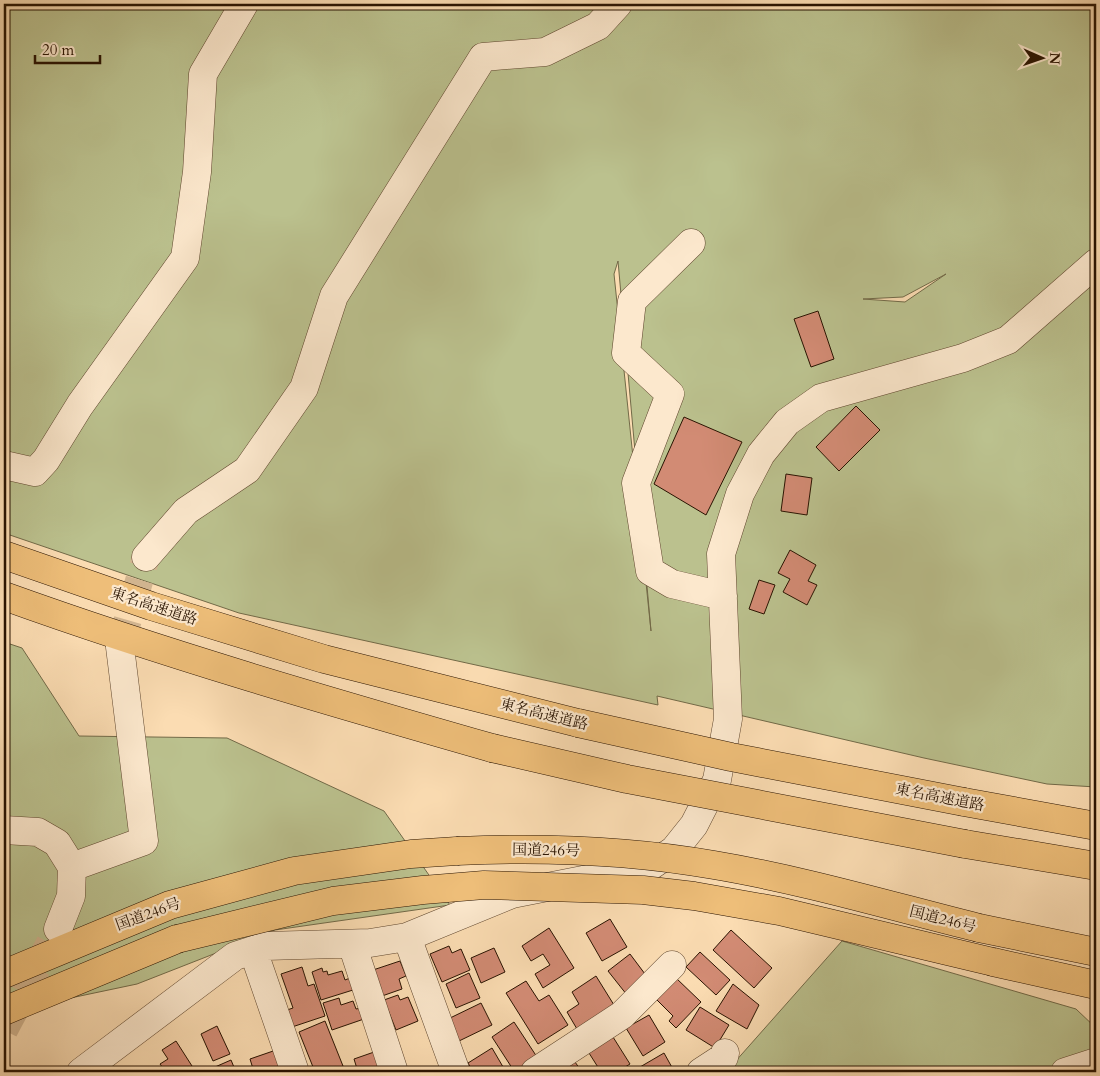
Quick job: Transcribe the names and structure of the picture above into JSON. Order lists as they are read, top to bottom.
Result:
{
  "streets": {
    "highway": ["東名高速道路", "国道246号"]
  },
  "scale_bar": "20 m",
  "north": "right"
}
